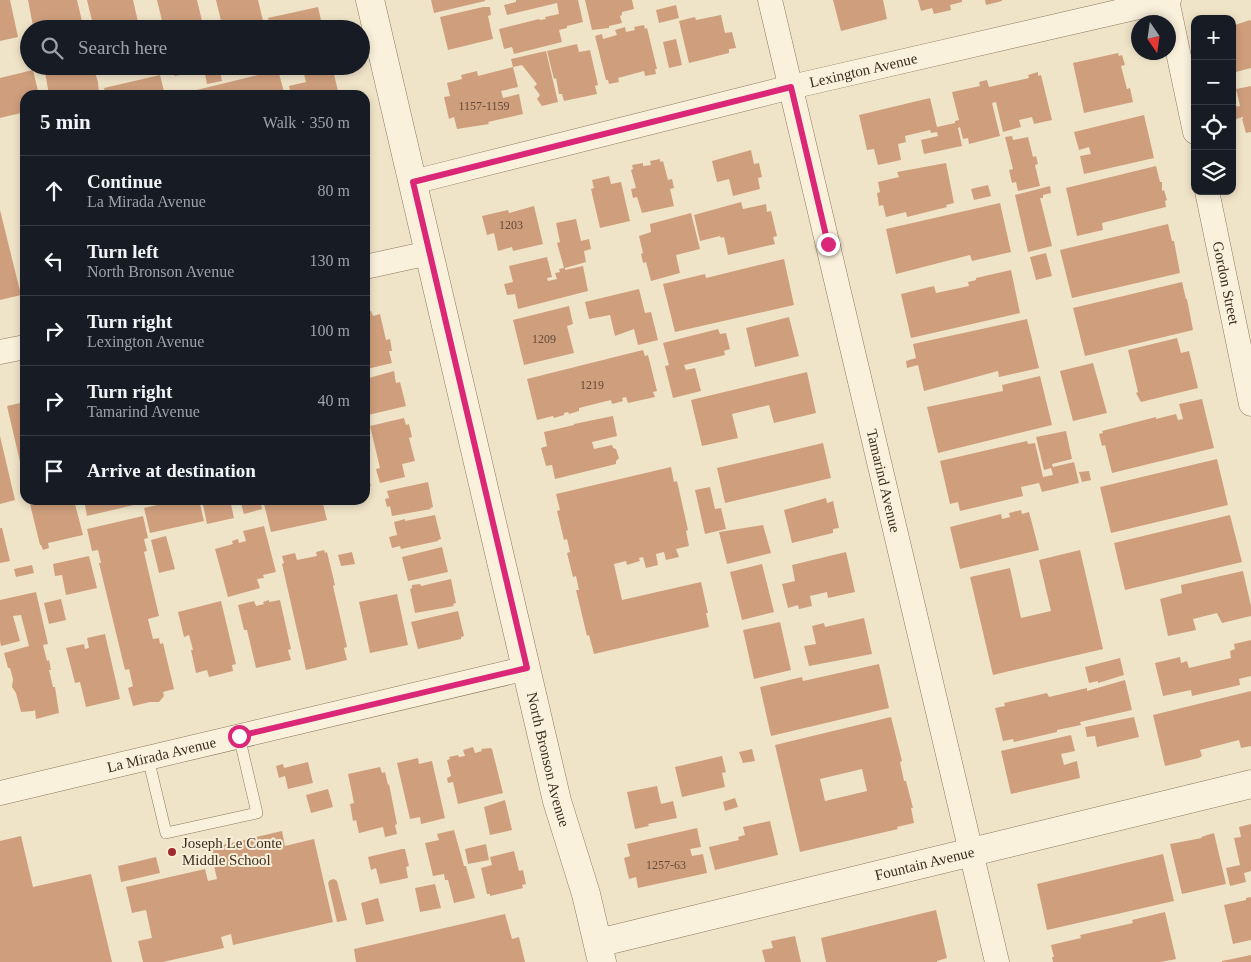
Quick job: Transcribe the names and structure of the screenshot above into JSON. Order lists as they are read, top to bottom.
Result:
{
  "streets": {
    "street": [
      "Lexington Avenue",
      "Gordon Street",
      "Tamarind Avenue",
      "La Mirada Avenue",
      "North Bronson Avenue",
      "Fountain Avenue"
    ]
  },
  "crossings": [
    ["Lexington Avenue", "Tamarind Avenue"],
    ["Lexington Avenue", "North Bronson Avenue"],
    ["Tamarind Avenue", "Fountain Avenue"],
    ["La Mirada Avenue", "North Bronson Avenue"],
    ["North Bronson Avenue", "Fountain Avenue"]
  ],
  "places": ["Joseph Le Conte Middle School"],
  "house_numbers": [
    "1157-1159",
    "1203",
    "1209",
    "1219",
    "1257-63"
  ],
  "north": "bottom",
  "page": {
    "map_buttons": ["+", "−"],
    "search": "Search here",
    "heading": ["5 min", "Walk · 350 m"],
    "list": [
      ["Continue", "La Mirada Avenue", "80 m"],
      ["Turn left", "North Bronson Avenue", "130 m"],
      ["Turn right", "Lexington Avenue", "100 m"],
      ["Turn right", "Tamarind Avenue", "40 m"],
      "Arrive at destination"
    ]
  }
}
